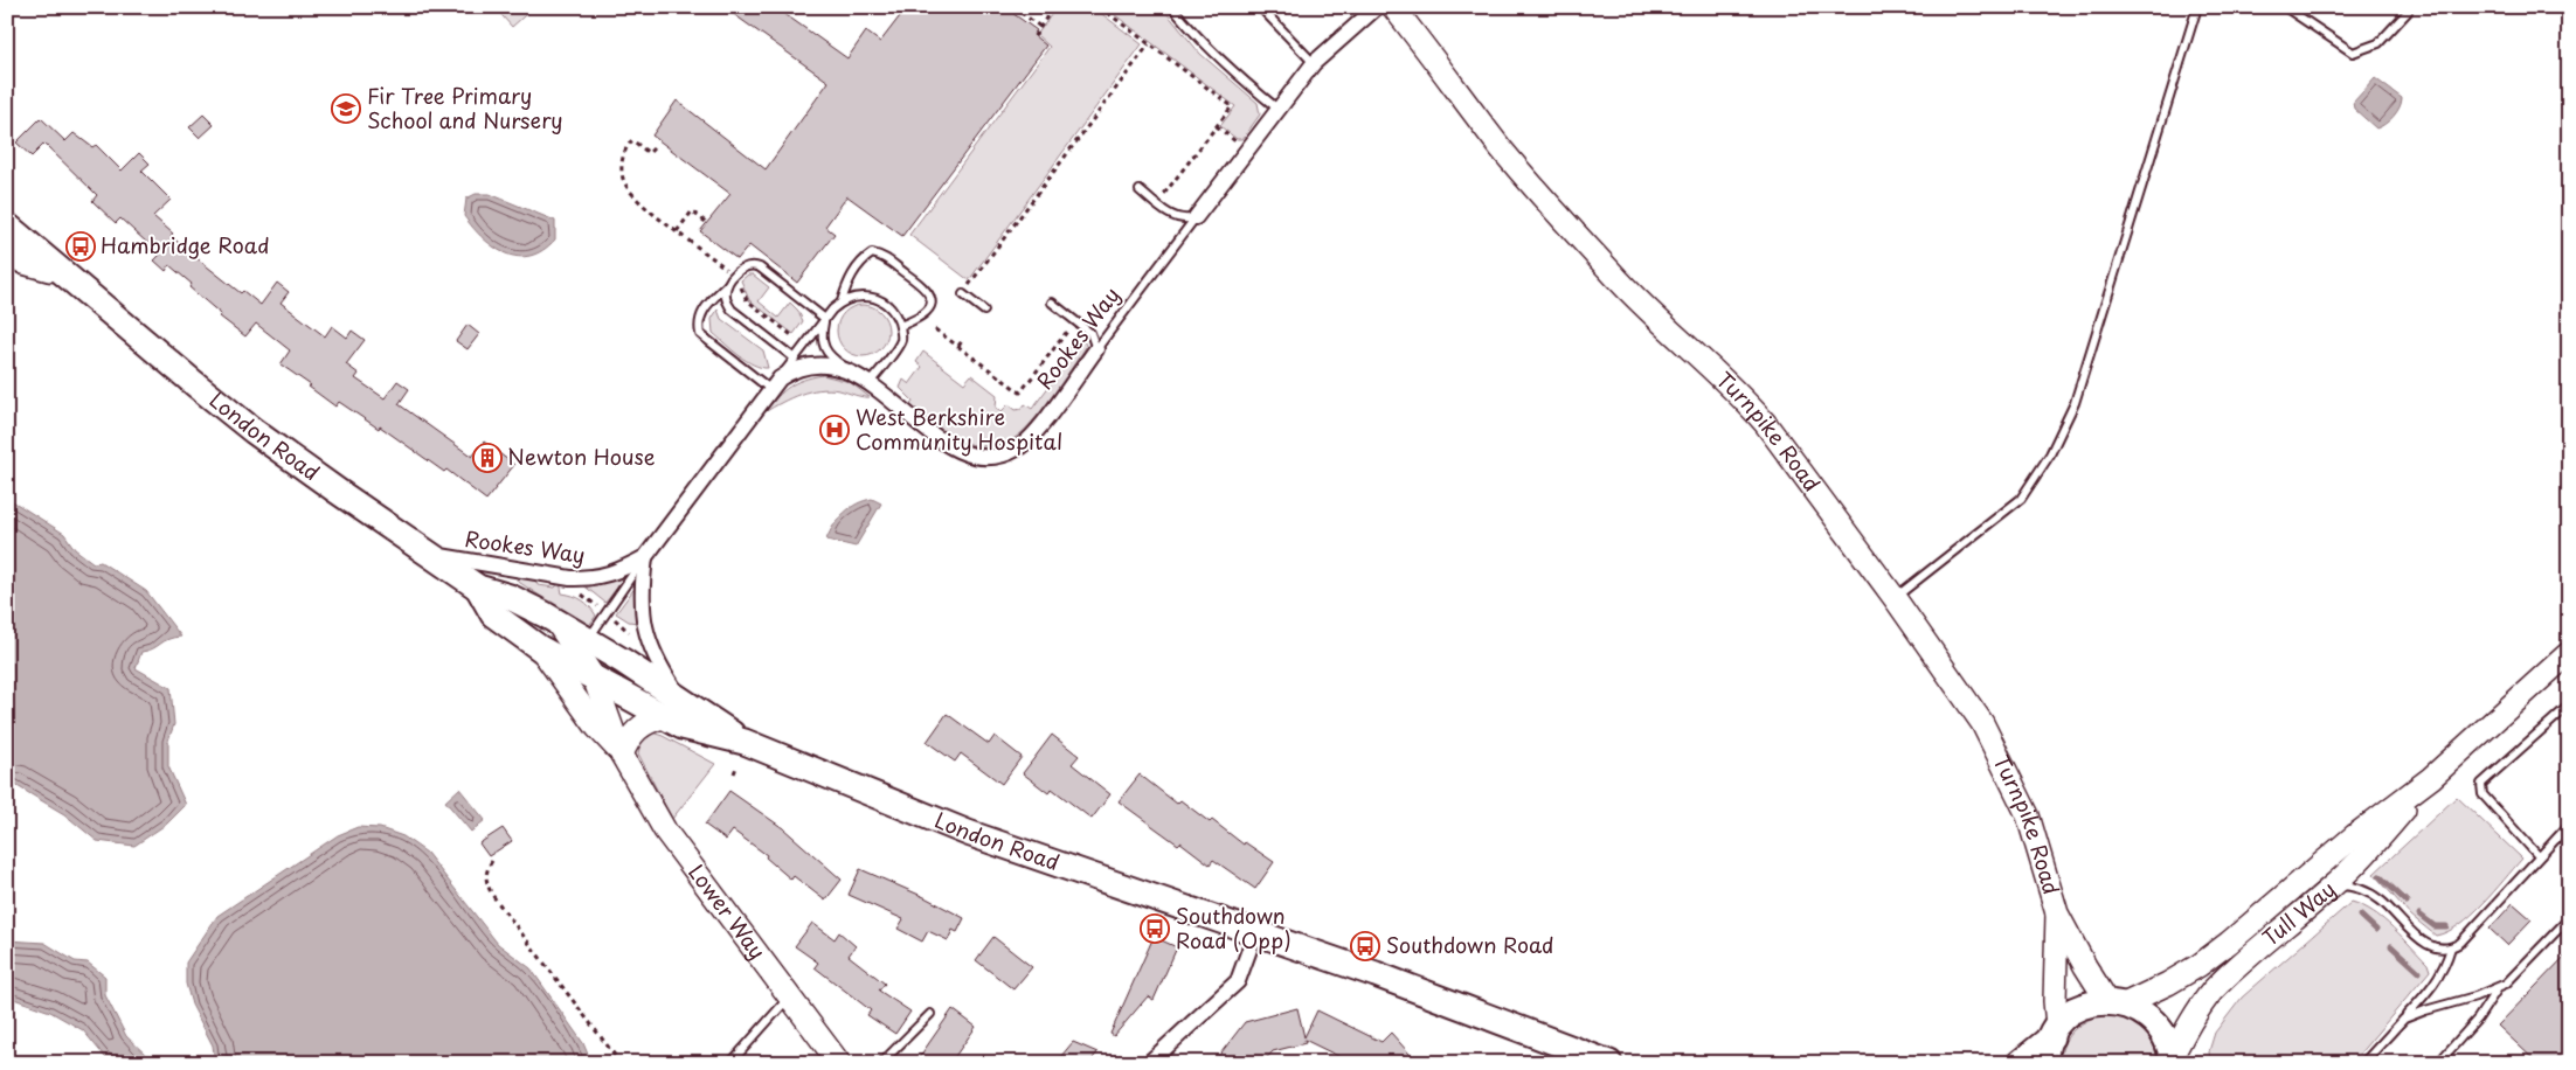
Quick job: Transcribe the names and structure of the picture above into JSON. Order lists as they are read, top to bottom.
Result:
{
  "streets": {
    "main road": ["London Road"],
    "street": [
      "Rookes Way",
      "Turnpike Road",
      "Lower Way",
      "Tull Way"
    ]
  },
  "crossings": [
    ["Rookes Way", "London Road"],
    ["Turnpike Road", "Tull Way"],
    ["London Road", "Lower Way"]
  ],
  "places": {
    "school or university": ["Fir Tree Primary School and Nursery"],
    "bus stop": ["Hambridge Road", "Southdown Road (Opp)", "Southdown Road"],
    "hospital": ["West Berkshire Community Hospital"],
    "building": ["Newton House"]
  }
}
